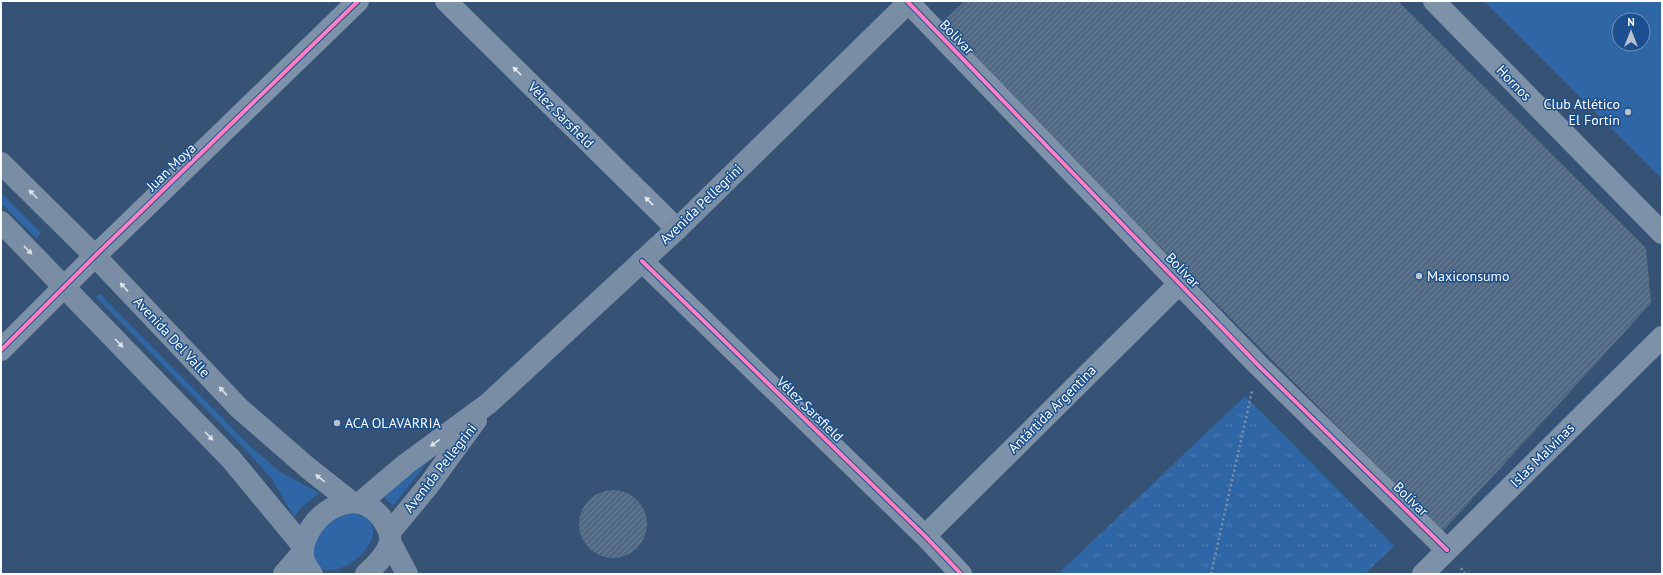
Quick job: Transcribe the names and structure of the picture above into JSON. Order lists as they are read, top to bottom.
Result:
{
  "streets": {
    "main road": ["Avenida Pellegrini", "Avenida Del Valle"],
    "street": [
      "Bolívar",
      "Hornos",
      "Vélez Sarsfield",
      "Juan Moya",
      "Antártida Argentina",
      "Islas Malvinas"
    ]
  },
  "crossings": [
    ["Bolívar", "Avenida Pellegrini"],
    ["Bolívar", "Antártida Argentina"],
    ["Bolívar", "Islas Malvinas"],
    ["Vélez Sarsfield", "Avenida Pellegrini"],
    ["Vélez Sarsfield", "Antártida Argentina"],
    ["Juan Moya", "Avenida Del Valle"],
    ["Avenida Pellegrini", "Avenida Del Valle"]
  ],
  "one_way": ["Vélez Sarsfield"],
  "places": ["Club Atlético El Fortín", "Maxiconsumo", "ACA OLAVARRIA"],
  "north": "top"
}
